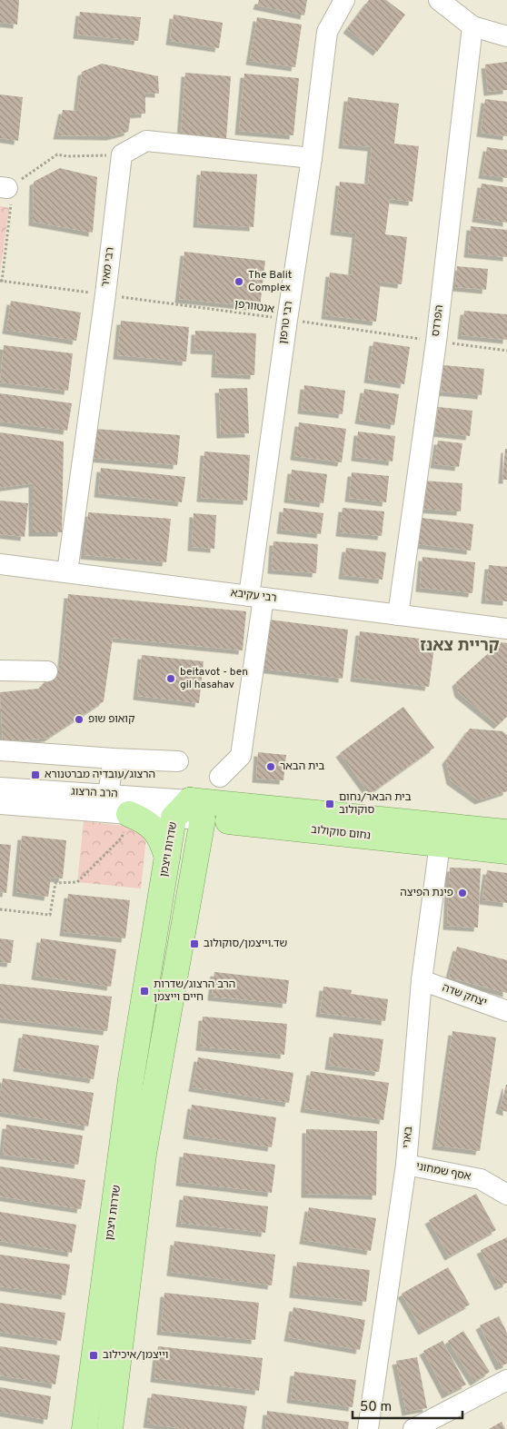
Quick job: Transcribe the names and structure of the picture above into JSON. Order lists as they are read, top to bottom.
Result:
{
  "streets": {
    "main road": ["נחום סוקולוב", "שדרות ויצמן"],
    "street": [
      "רבי מאיר",
      "הפרדס",
      "רבי טרפון",
      "רבי עקיבא",
      "הרב הרצוג",
      "יצחק שדה",
      "בארי",
      "אסף שמחוני"
    ],
    "path": ["אנטוורפן"]
  },
  "crossings": [
    ["רבי מאיר", "אנטוורפן"],
    ["רבי מאיר", "רבי עקיבא"],
    ["אנטוורפן", "הפרדס"],
    ["אנטוורפן", "רבי טרפון"],
    ["הפרדס", "רבי עקיבא"],
    ["רבי טרפון", "רבי עקיבא"],
    ["הרב הרצוג", "נחום סוקולוב"],
    ["הרב הרצוג", "שדרות ויצמן"],
    ["נחום סוקולוב", "שדרות ויצמן"],
    ["נחום סוקולוב", "בארי"],
    ["יצחק שדה", "בארי"],
    ["בארי", "אסף שמחוני"]
  ],
  "districts": ["קריית צאנז"],
  "places": {
    "other": [
      "The Balit Complex",
      "beitavot - ben gil hasahav",
      "קואופ שופ",
      "בית הבאר",
      "פינת הפיצה"
    ],
    "transit": [
      "הרצוג/עובדיה מברטנורא",
      "בית הבאר/נחום סוקולוב",
      "שד.וייצמן/סוקולוב",
      "הרב הרצוג/שדרות חיים וייצמן",
      "וייצמן/איכילוב"
    ]
  },
  "scale_bar": "50 m"
}
